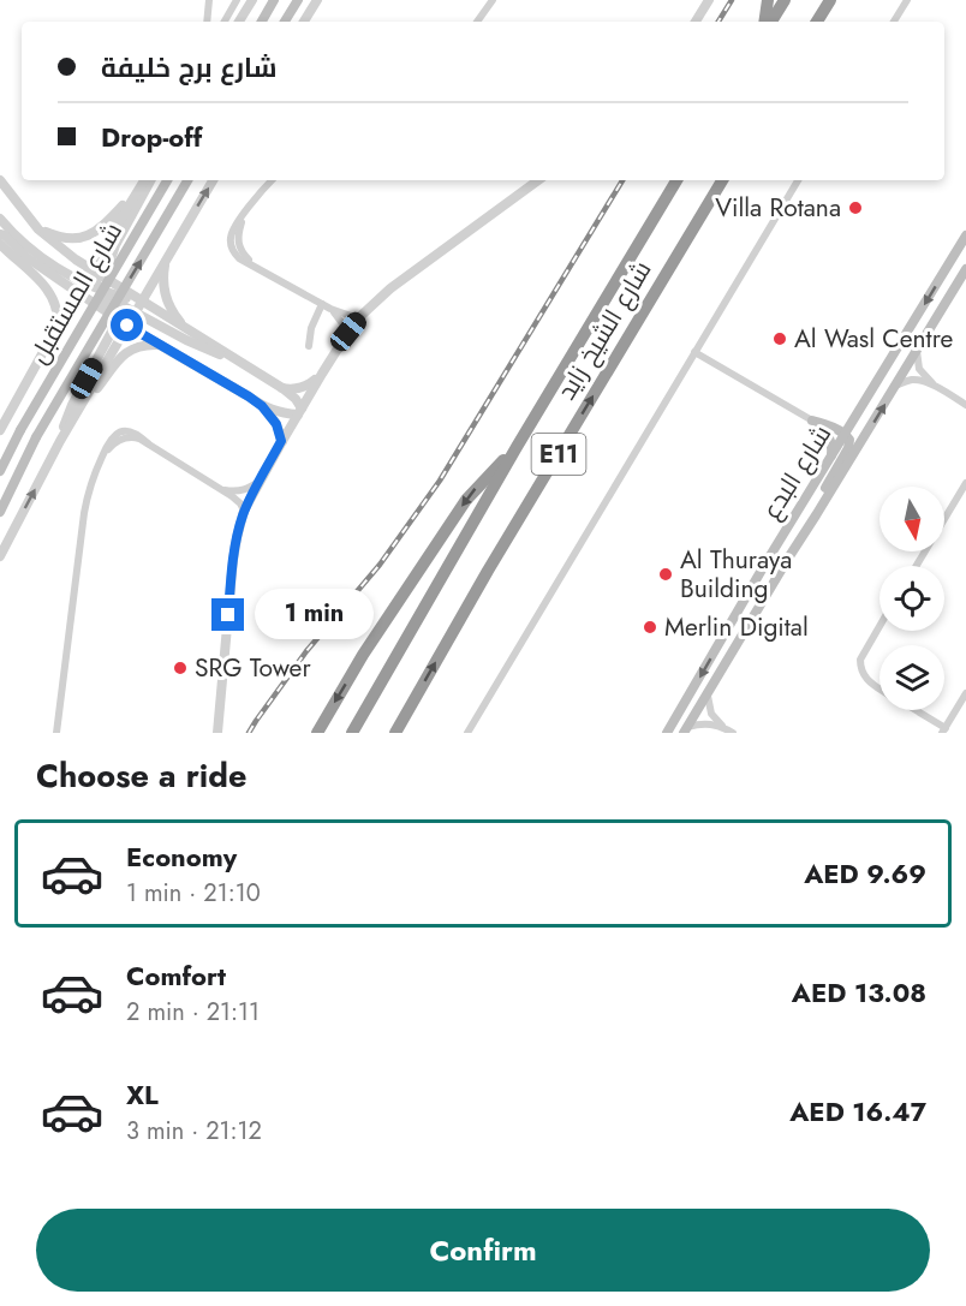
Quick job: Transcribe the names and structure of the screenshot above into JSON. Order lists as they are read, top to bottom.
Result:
{
  "streets": {
    "highway": ["شارع الشيخ زايد", "E11"],
    "main road": ["شارع المستقبل", "شارع البدع"]
  },
  "places": [
    "Villa Rotana",
    "Al Wasl Centre",
    "Al Thuraya Building",
    "Merlin Digital",
    "SRG Tower"
  ],
  "north": "bottom",
  "page": {
    "banner": ["شارع برج خليفة", "Drop-off"],
    "bubble": "1 min",
    "heading": "Choose a ride",
    "list": [
      {
        "name": "Economy",
        "note": "1 min · 21:10",
        "value": "AED 9.69"
      },
      {
        "name": "Comfort",
        "note": "2 min · 21:11",
        "value": "AED 13.08"
      },
      {
        "name": "XL",
        "note": "3 min · 21:12",
        "value": "AED 16.47"
      }
    ],
    "buttons": "Confirm"
  }
}
